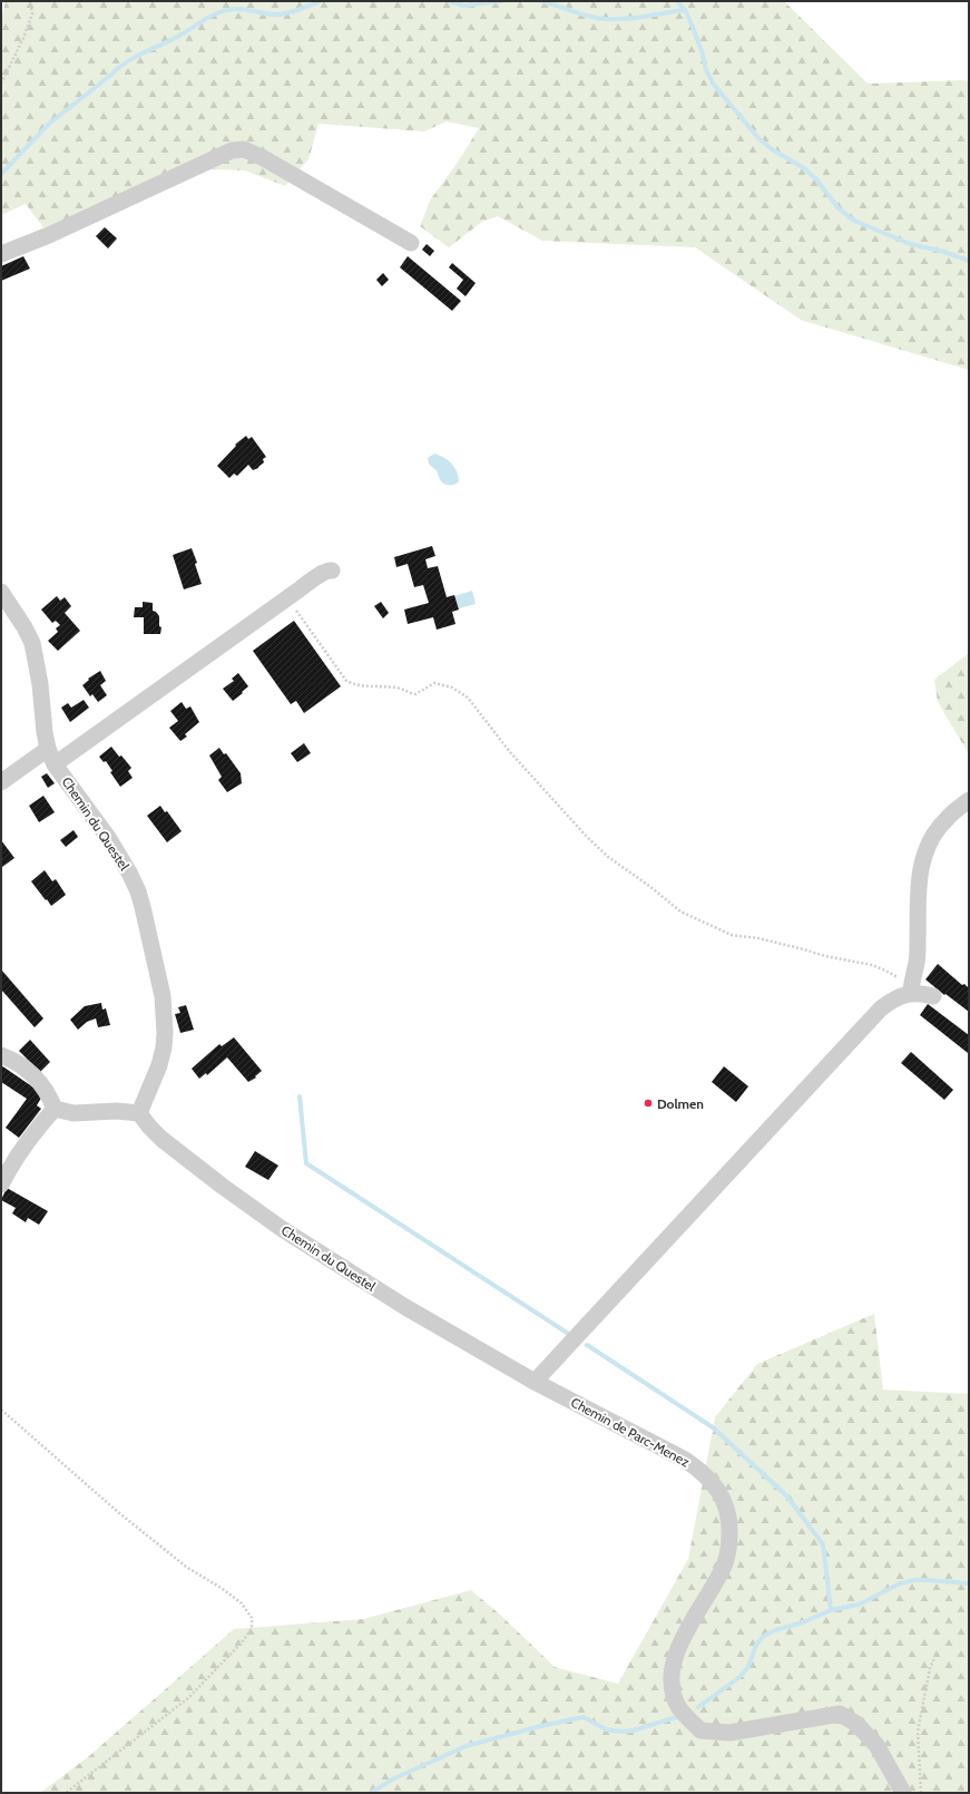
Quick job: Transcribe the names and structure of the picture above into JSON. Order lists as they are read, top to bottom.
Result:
{
  "streets": {
    "street": ["Chemin du Questel", "Chemin de Parc-Menez"]
  },
  "crossings": [
    ["Chemin du Questel", "Chemin de Parc-Menez"]
  ],
  "places": ["Dolmen"]
}
